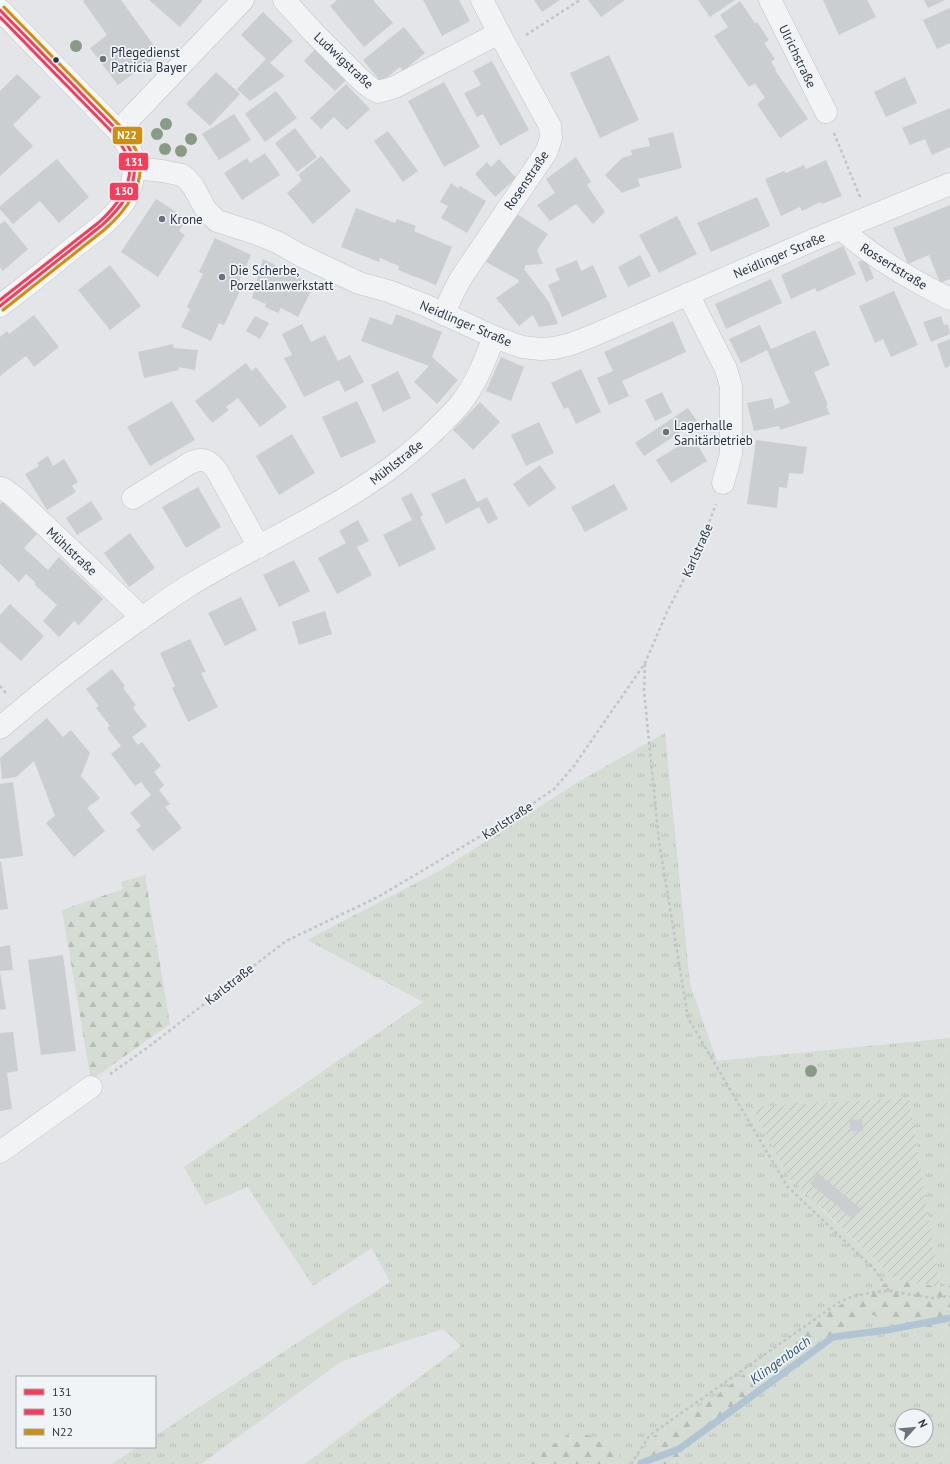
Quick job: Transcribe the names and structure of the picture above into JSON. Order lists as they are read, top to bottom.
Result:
{
  "streets": {
    "street": [
      "Ulrichstraße",
      "Ludwigstraße",
      "Rosenstraße",
      "Neidlinger Straße",
      "Rossertstraße",
      "Mühlstraße"
    ],
    "path": ["Karlstraße"]
  },
  "crossings": [
    ["Ludwigstraße", "Rosenstraße"],
    ["Rosenstraße", "Neidlinger Straße"],
    ["Neidlinger Straße", "Rossertstraße"],
    ["Neidlinger Straße", "Mühlstraße"]
  ],
  "water": ["Klingenbach"],
  "places": [
    "Pflegedienst Patricia Bayer",
    "Krone",
    "Die Scherbe, Porzellanwerkstatt",
    "Lagerhalle Sanitärbetrieb"
  ],
  "lines": ["transit line N22", "transit line 131", "transit line 130"],
  "legend": ["131", "130", "N22"],
  "north": "top right"
}
